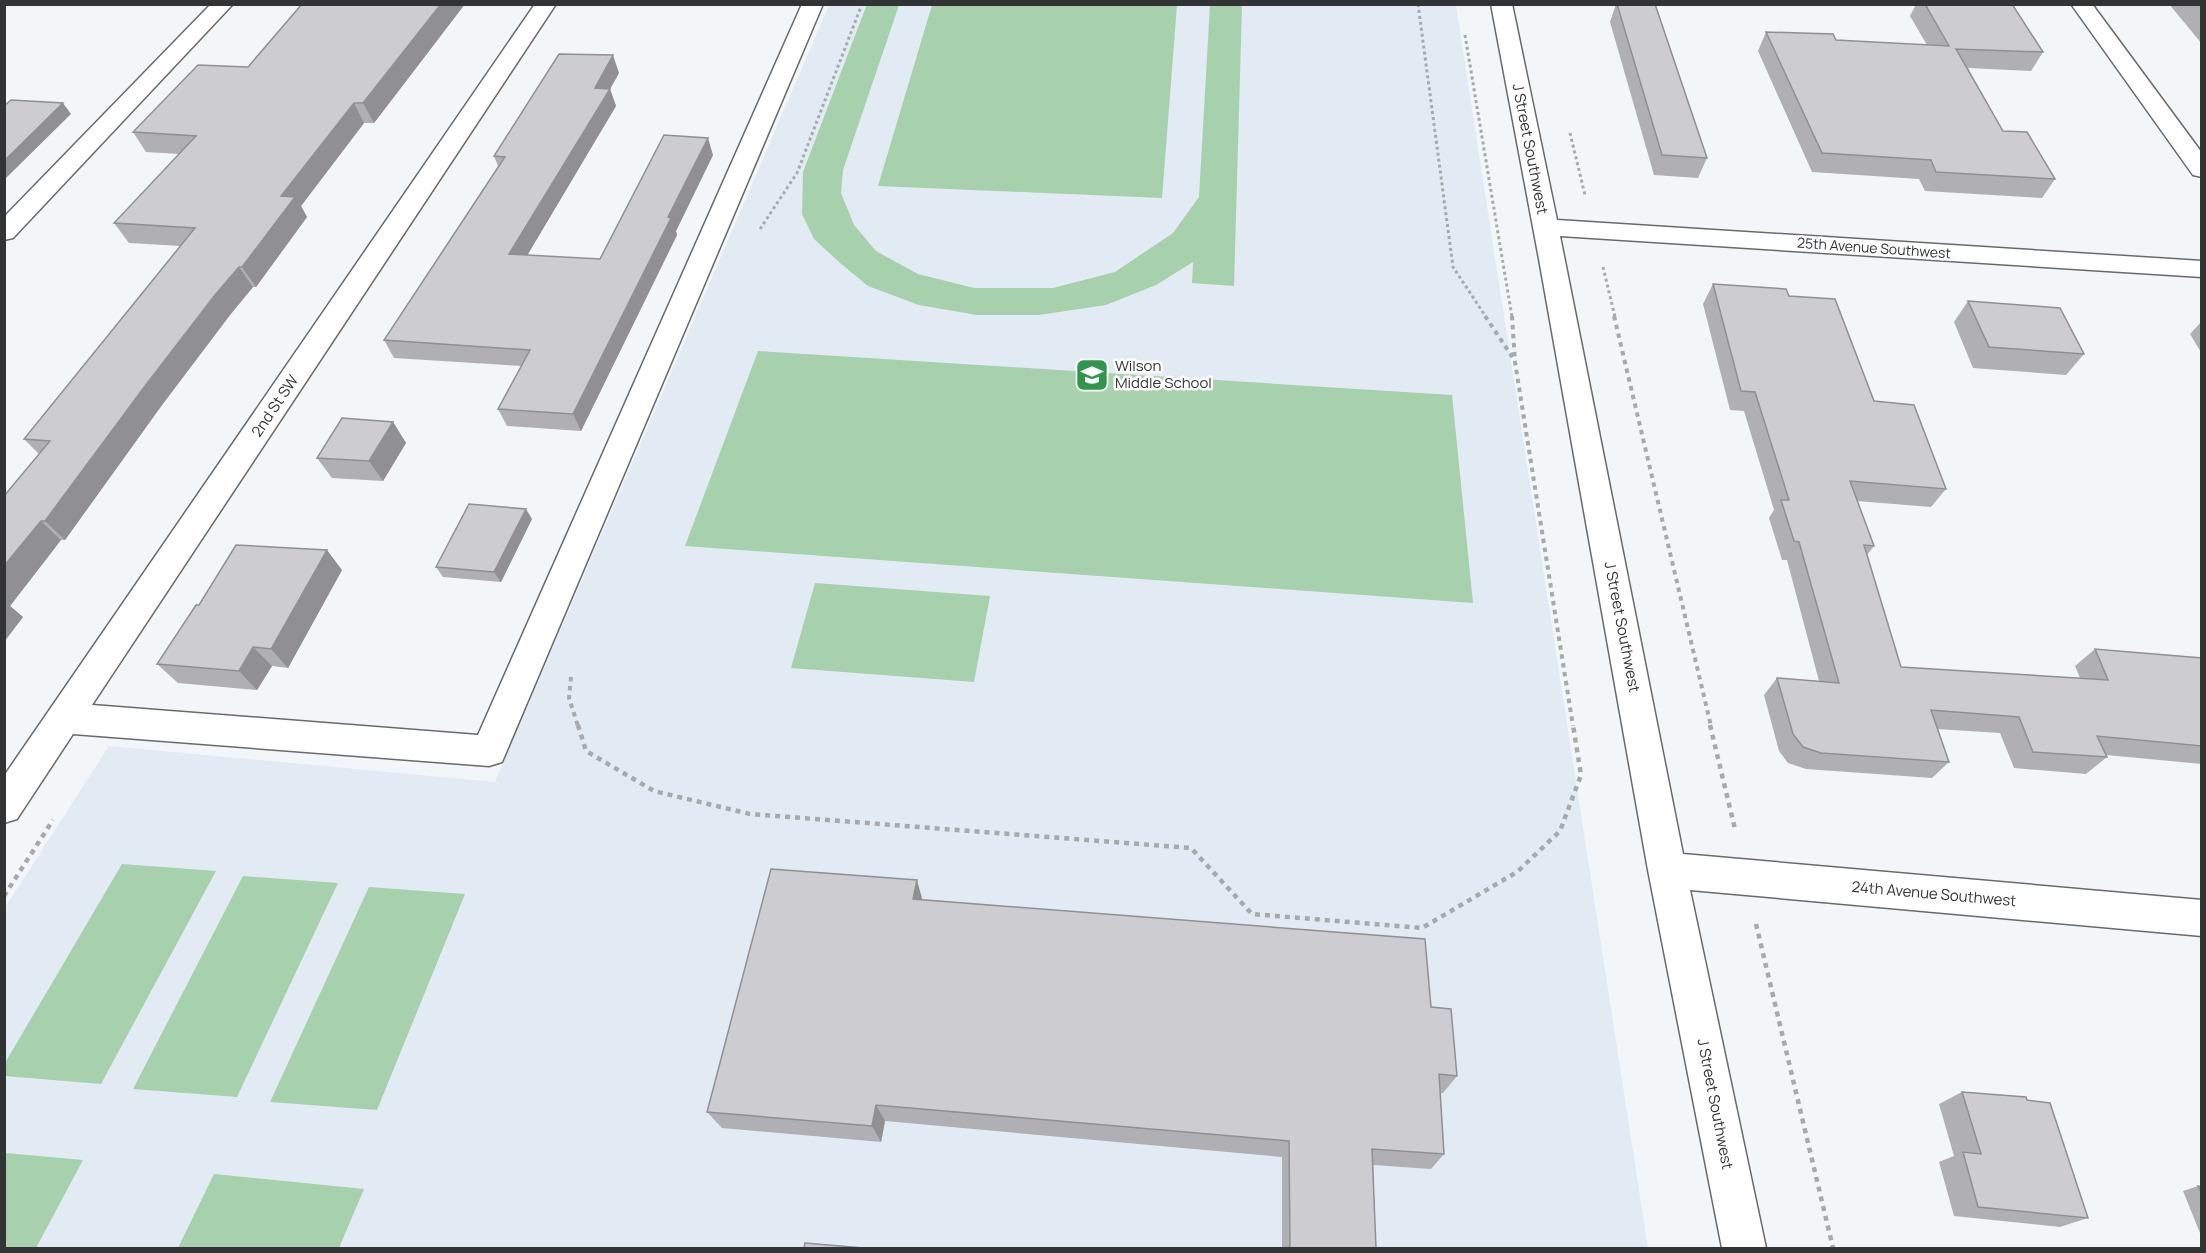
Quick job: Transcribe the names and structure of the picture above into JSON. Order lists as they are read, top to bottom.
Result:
{
  "streets": {
    "street": [
      "J Street Southwest",
      "25th Avenue Southwest",
      "2nd St SW",
      "24th Avenue Southwest"
    ]
  },
  "crossings": [
    ["J Street Southwest", "25th Avenue Southwest"],
    ["J Street Southwest", "24th Avenue Southwest"]
  ],
  "places": {
    "school or university": ["Wilson Middle School"]
  }
}
